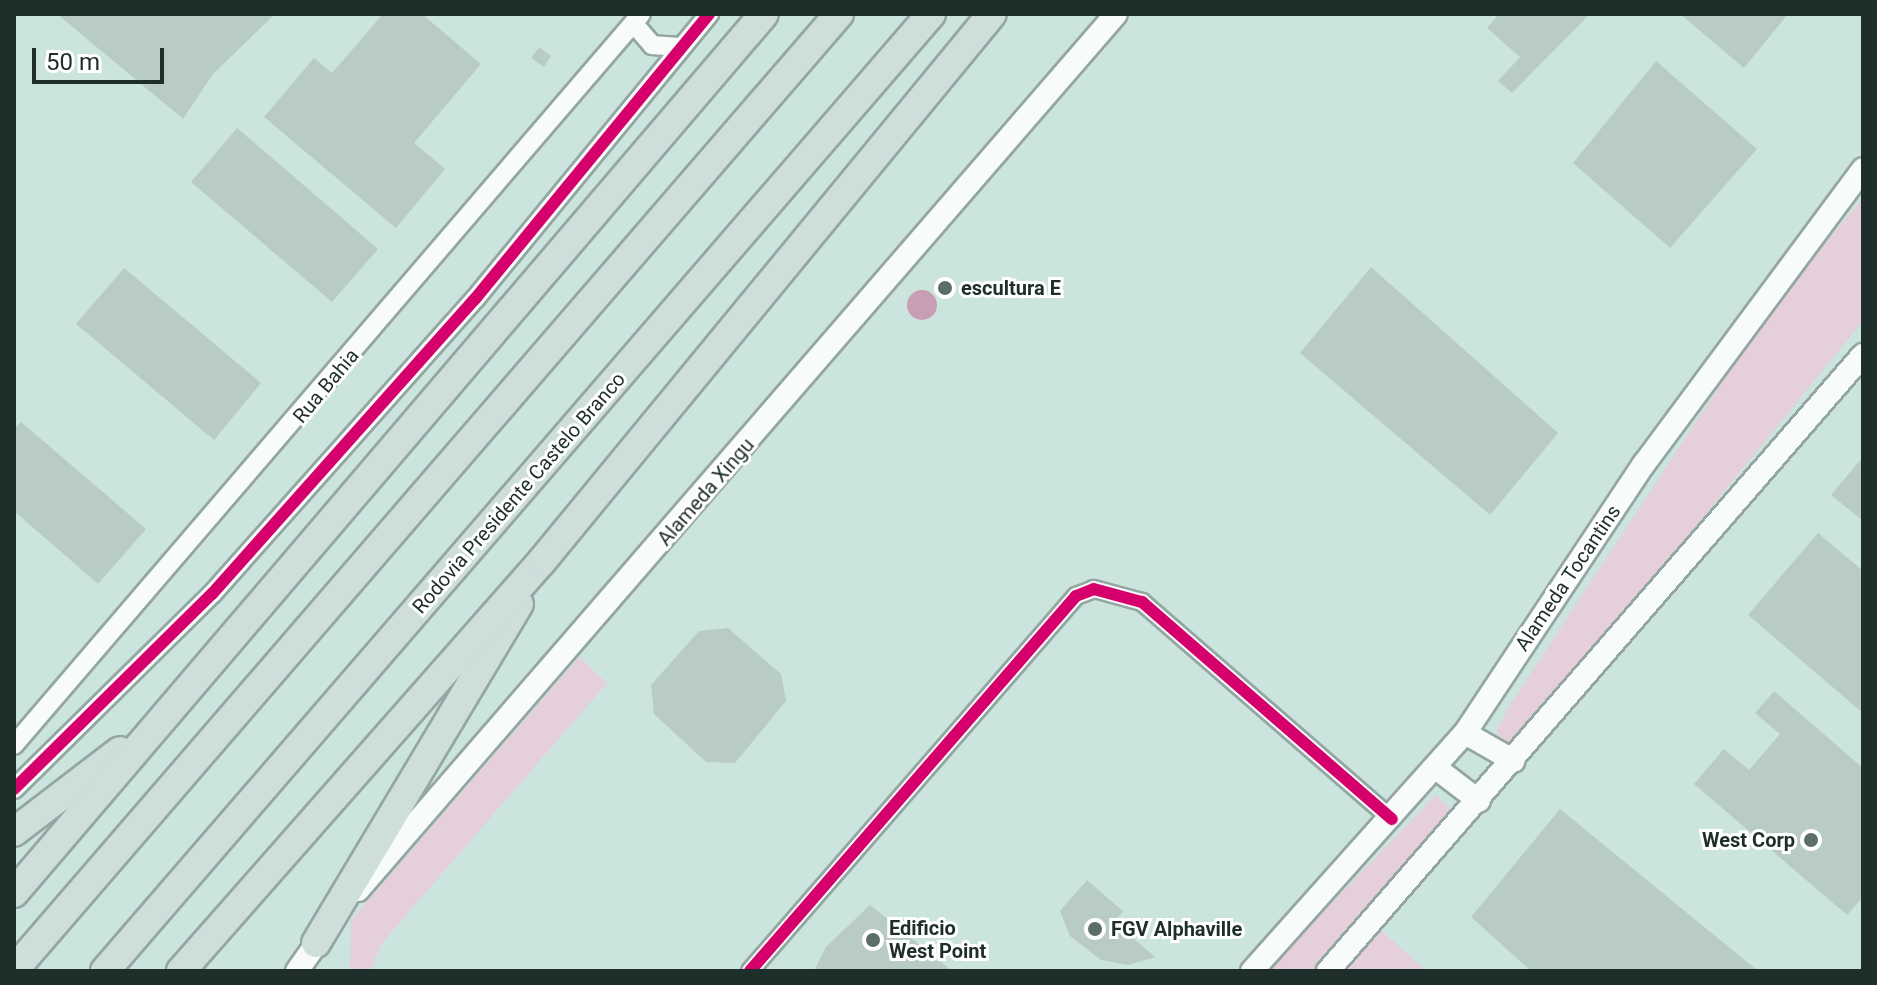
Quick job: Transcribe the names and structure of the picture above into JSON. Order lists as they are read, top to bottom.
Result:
{
  "streets": {
    "highway": ["Rodovia Presidente Castelo Branco"],
    "main road": ["Alameda Xingu", "Alameda Tocantins"],
    "street": ["Rua Bahia"]
  },
  "places": [
    "escultura E",
    "West Corp",
    "FGV Alphaville",
    "Edificio West Point"
  ],
  "scale_bar": "50 m"
}
